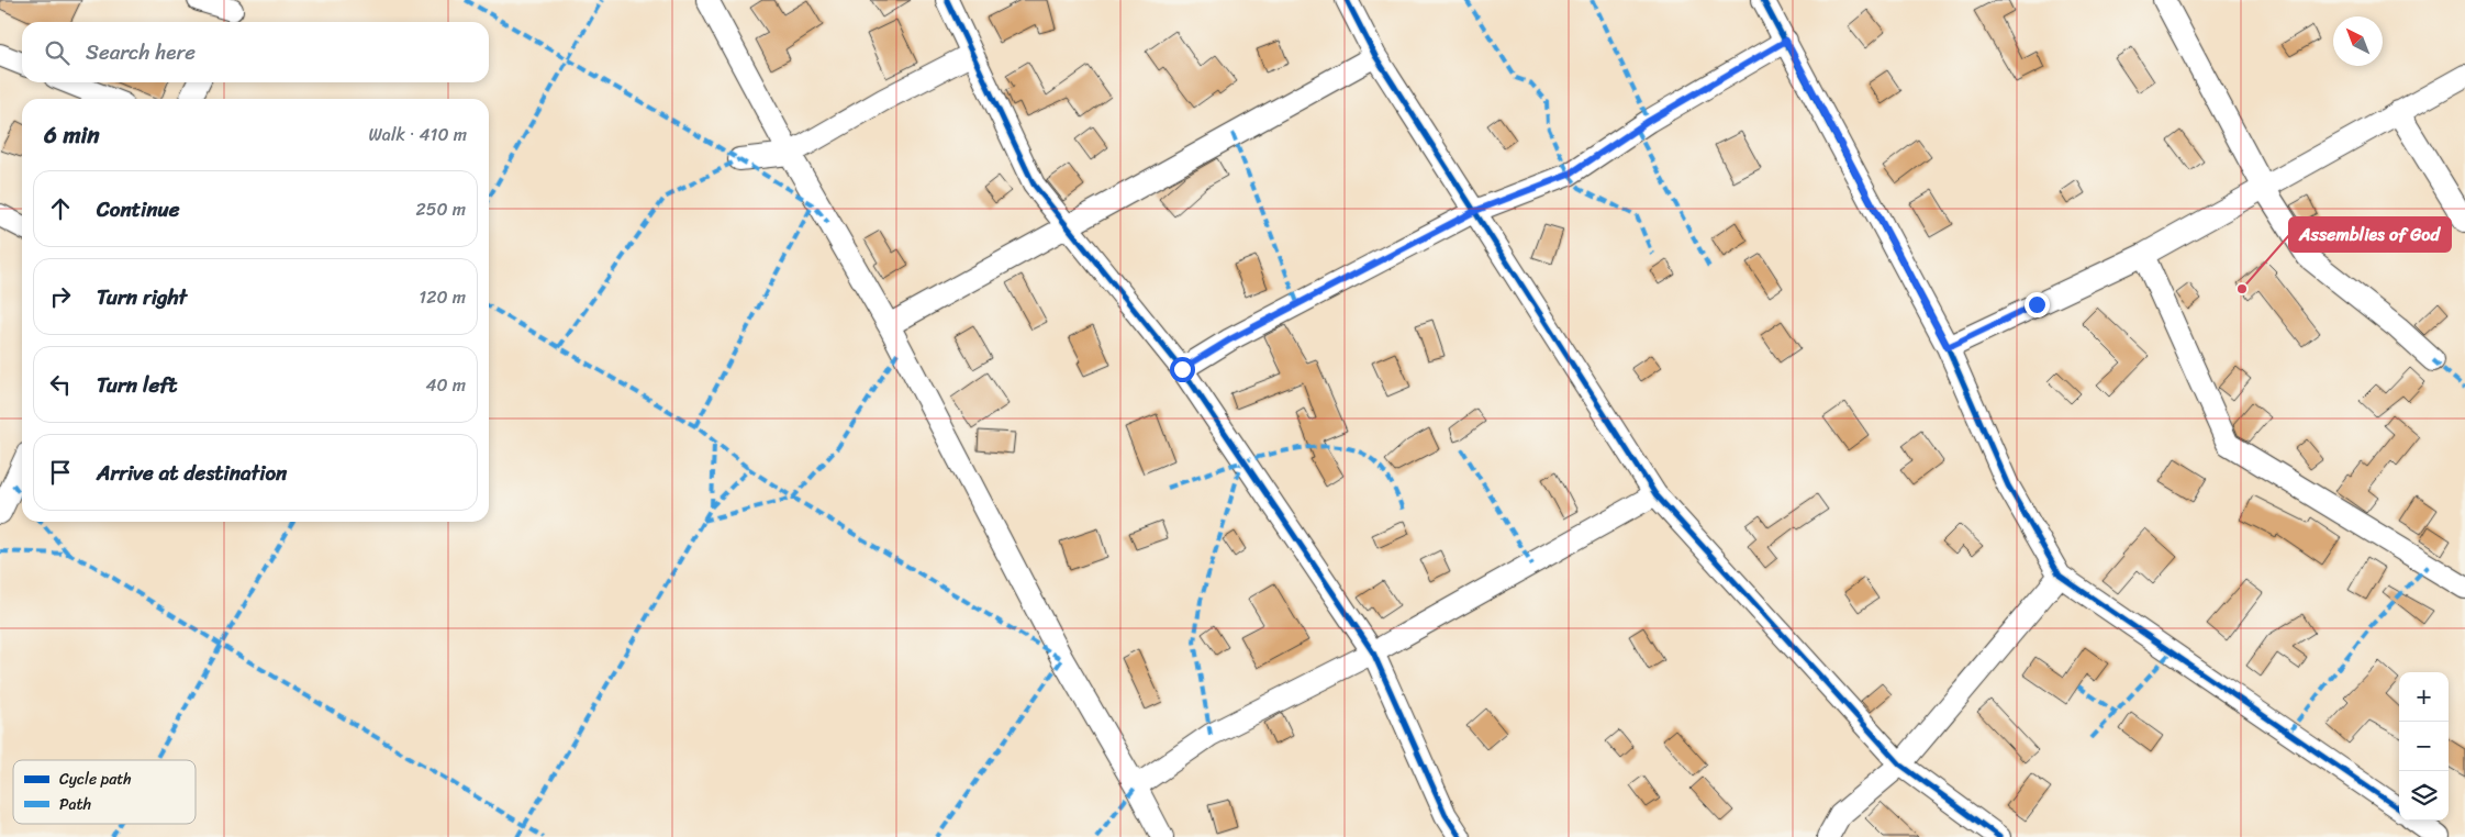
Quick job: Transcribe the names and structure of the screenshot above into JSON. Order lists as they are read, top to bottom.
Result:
{
  "places": ["Assemblies of God"],
  "legend": ["Cycle path", "Path"],
  "north": "top left",
  "page": {
    "search": "Search here",
    "heading": ["6 min", "Walk · 410 m"],
    "list": [
      ["Continue", "250 m"],
      ["Turn right", "120 m"],
      ["Turn left", "40 m"],
      "Arrive at destination"
    ],
    "map_buttons": ["+", "−"]
  }
}
